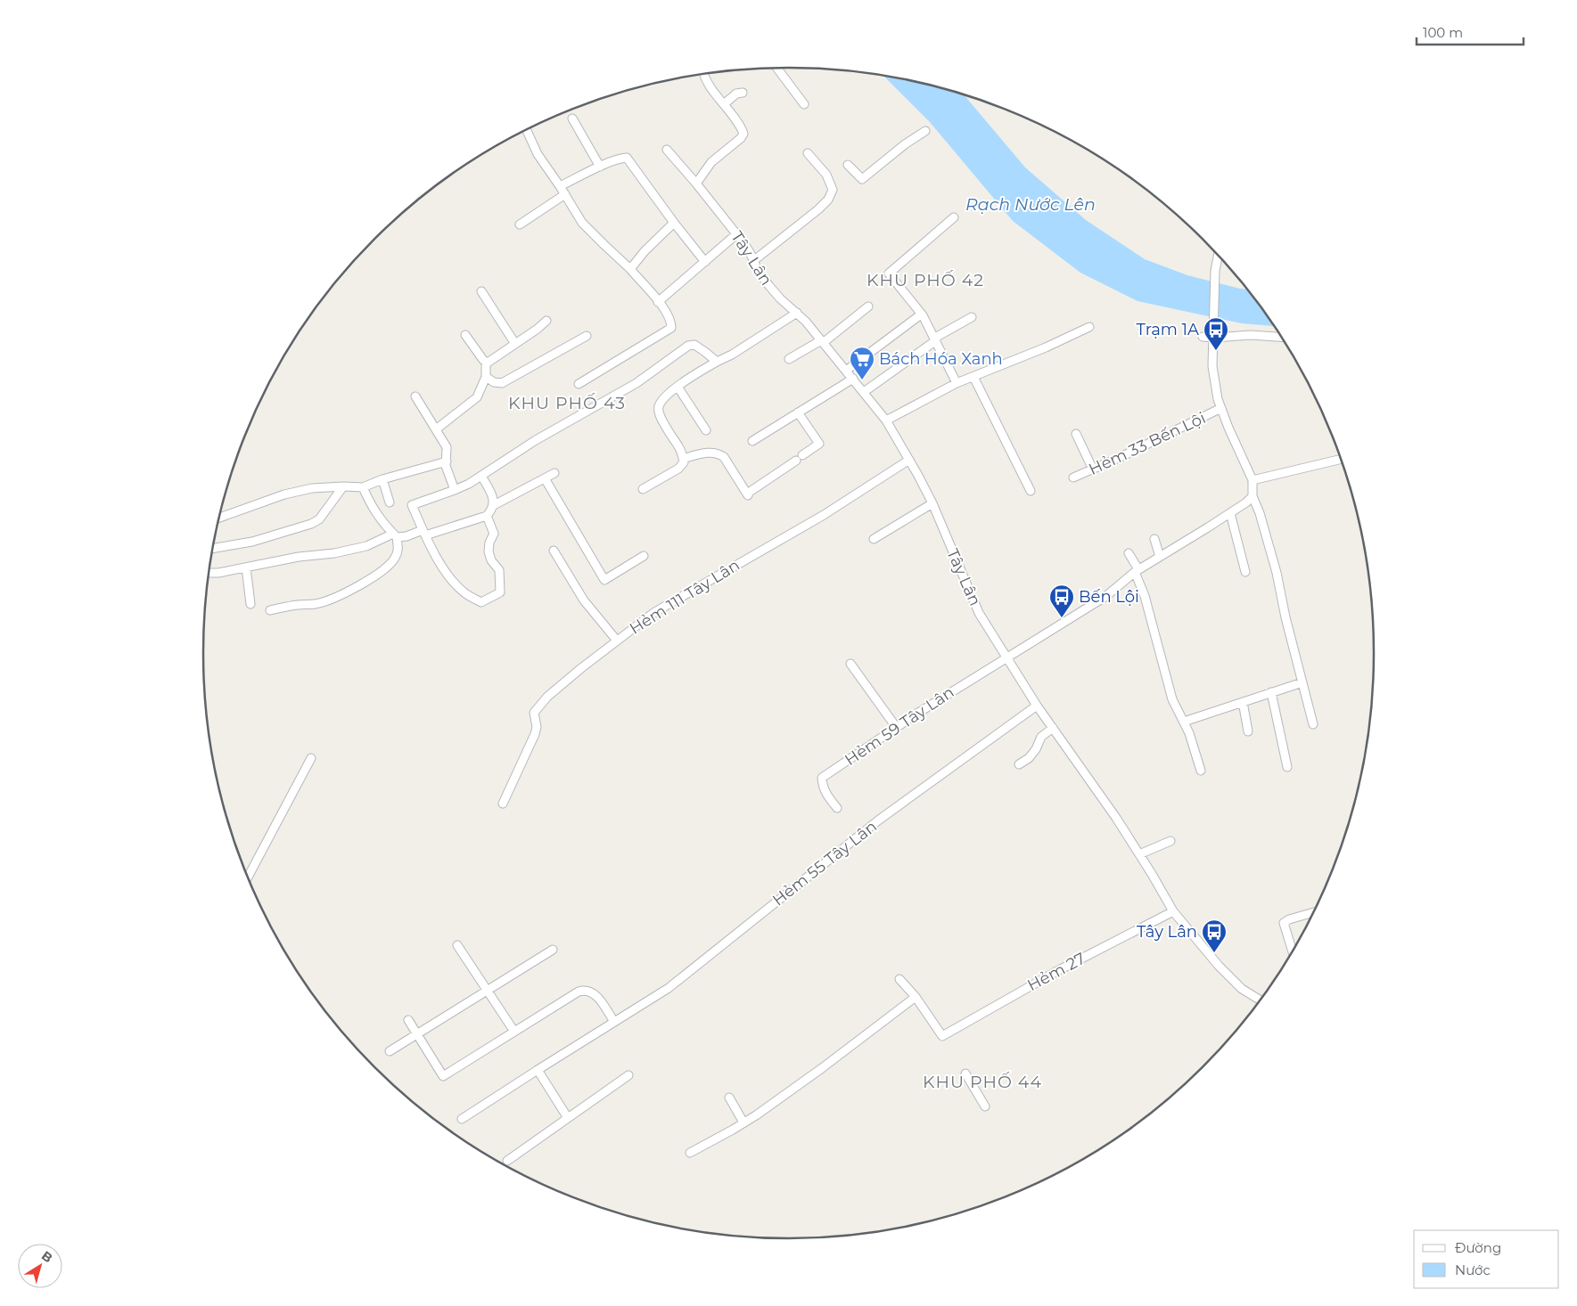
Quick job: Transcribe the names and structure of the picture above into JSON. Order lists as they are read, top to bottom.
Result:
{
  "streets": {
    "street": [
      "Tây Lân",
      "Hẻm 33 Bến Lội",
      "Hẻm 111 Tây Lân",
      "Hẻm 59 Tây Lân",
      "Hẻm 55 Tây Lân",
      "Hẻm 27"
    ]
  },
  "crossings": [
    ["Tây Lân", "Hẻm 111 Tây Lân"],
    ["Tây Lân", "Hẻm 59 Tây Lân"],
    ["Tây Lân", "Hẻm 55 Tây Lân"],
    ["Tây Lân", "Hẻm 27"]
  ],
  "districts": ["KHU PHỐ 42", "KHU PHỐ 43", "KHU PHỐ 44"],
  "water": ["Rạch Nước Lên"],
  "places": {
    "bus stop": ["Trạm 1A", "Bến Lội", "Tây Lân"],
    "supermarket": ["Bách Hóa Xanh"]
  },
  "legend": ["Đường", "Nước"],
  "scale_bar": "100 m",
  "north": "top right"
}
